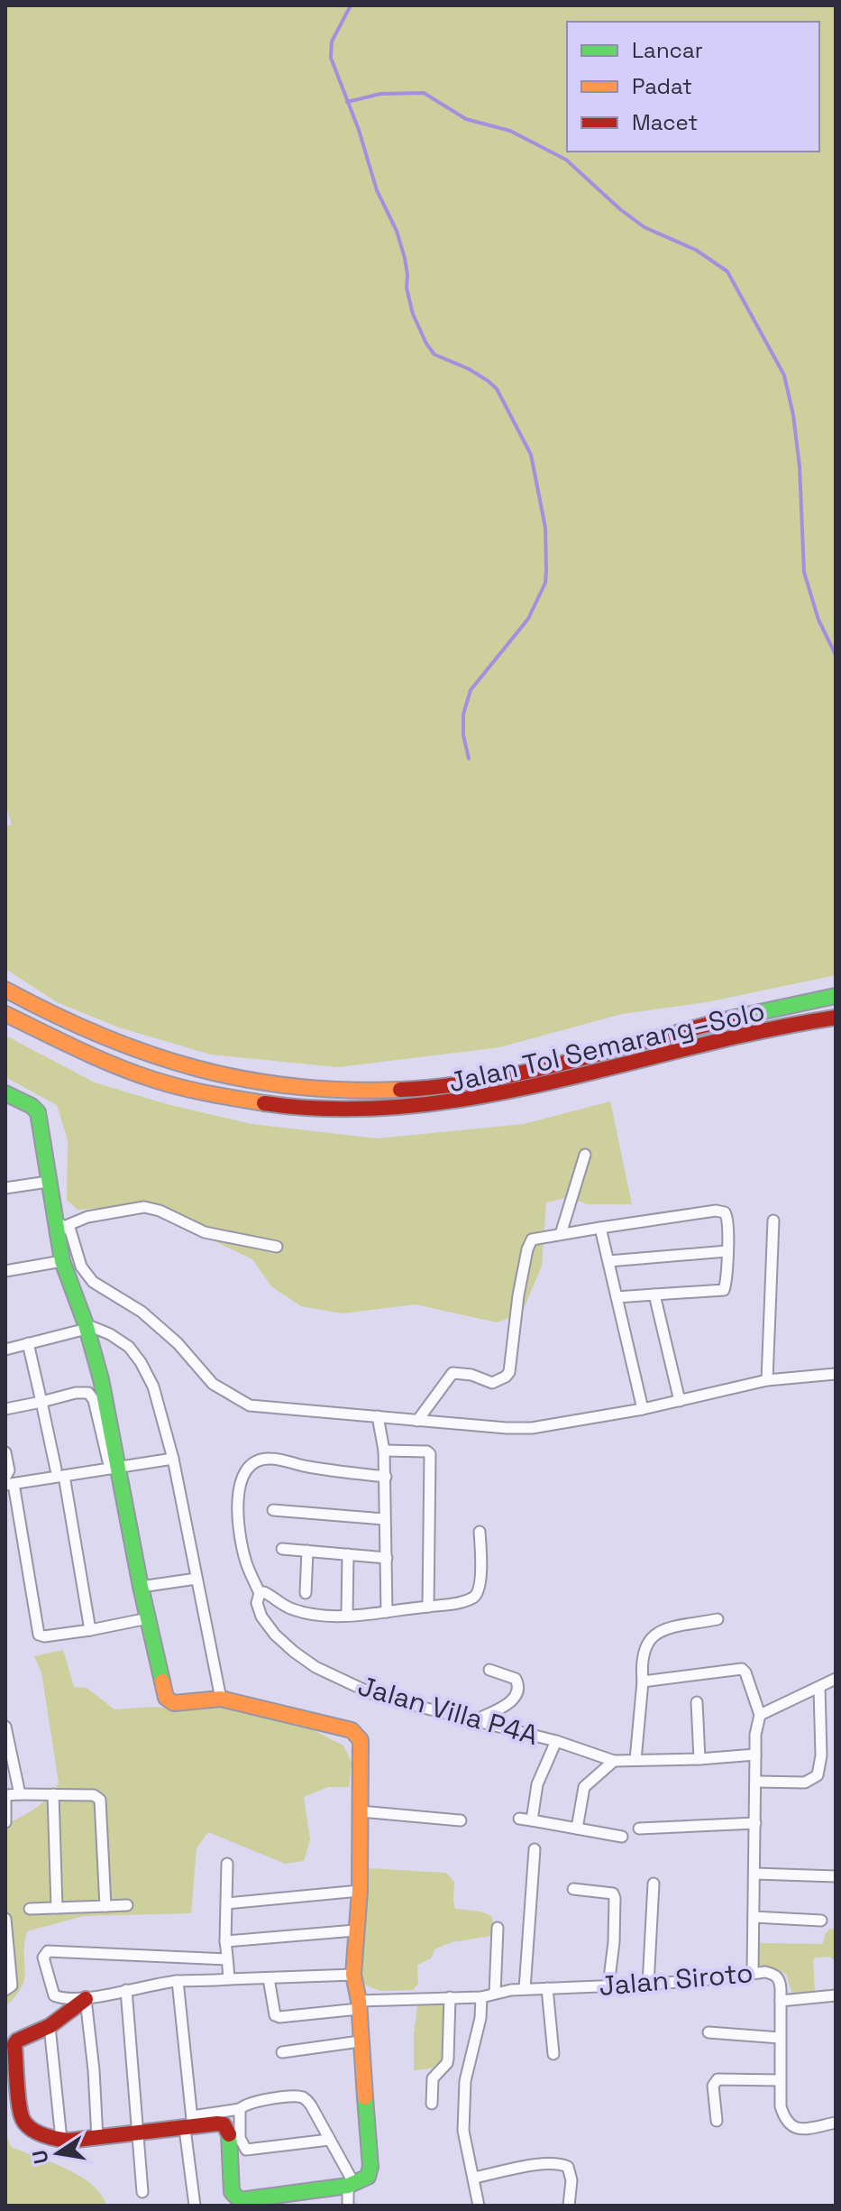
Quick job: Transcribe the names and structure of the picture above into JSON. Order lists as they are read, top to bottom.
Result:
{
  "streets": {
    "main road": ["Jalan Tol Semarang–Solo"],
    "street": ["Jalan Villa P4A", "Jalan Siroto"]
  },
  "legend": ["Lancar", "Padat", "Macet"],
  "north": "left"
}
